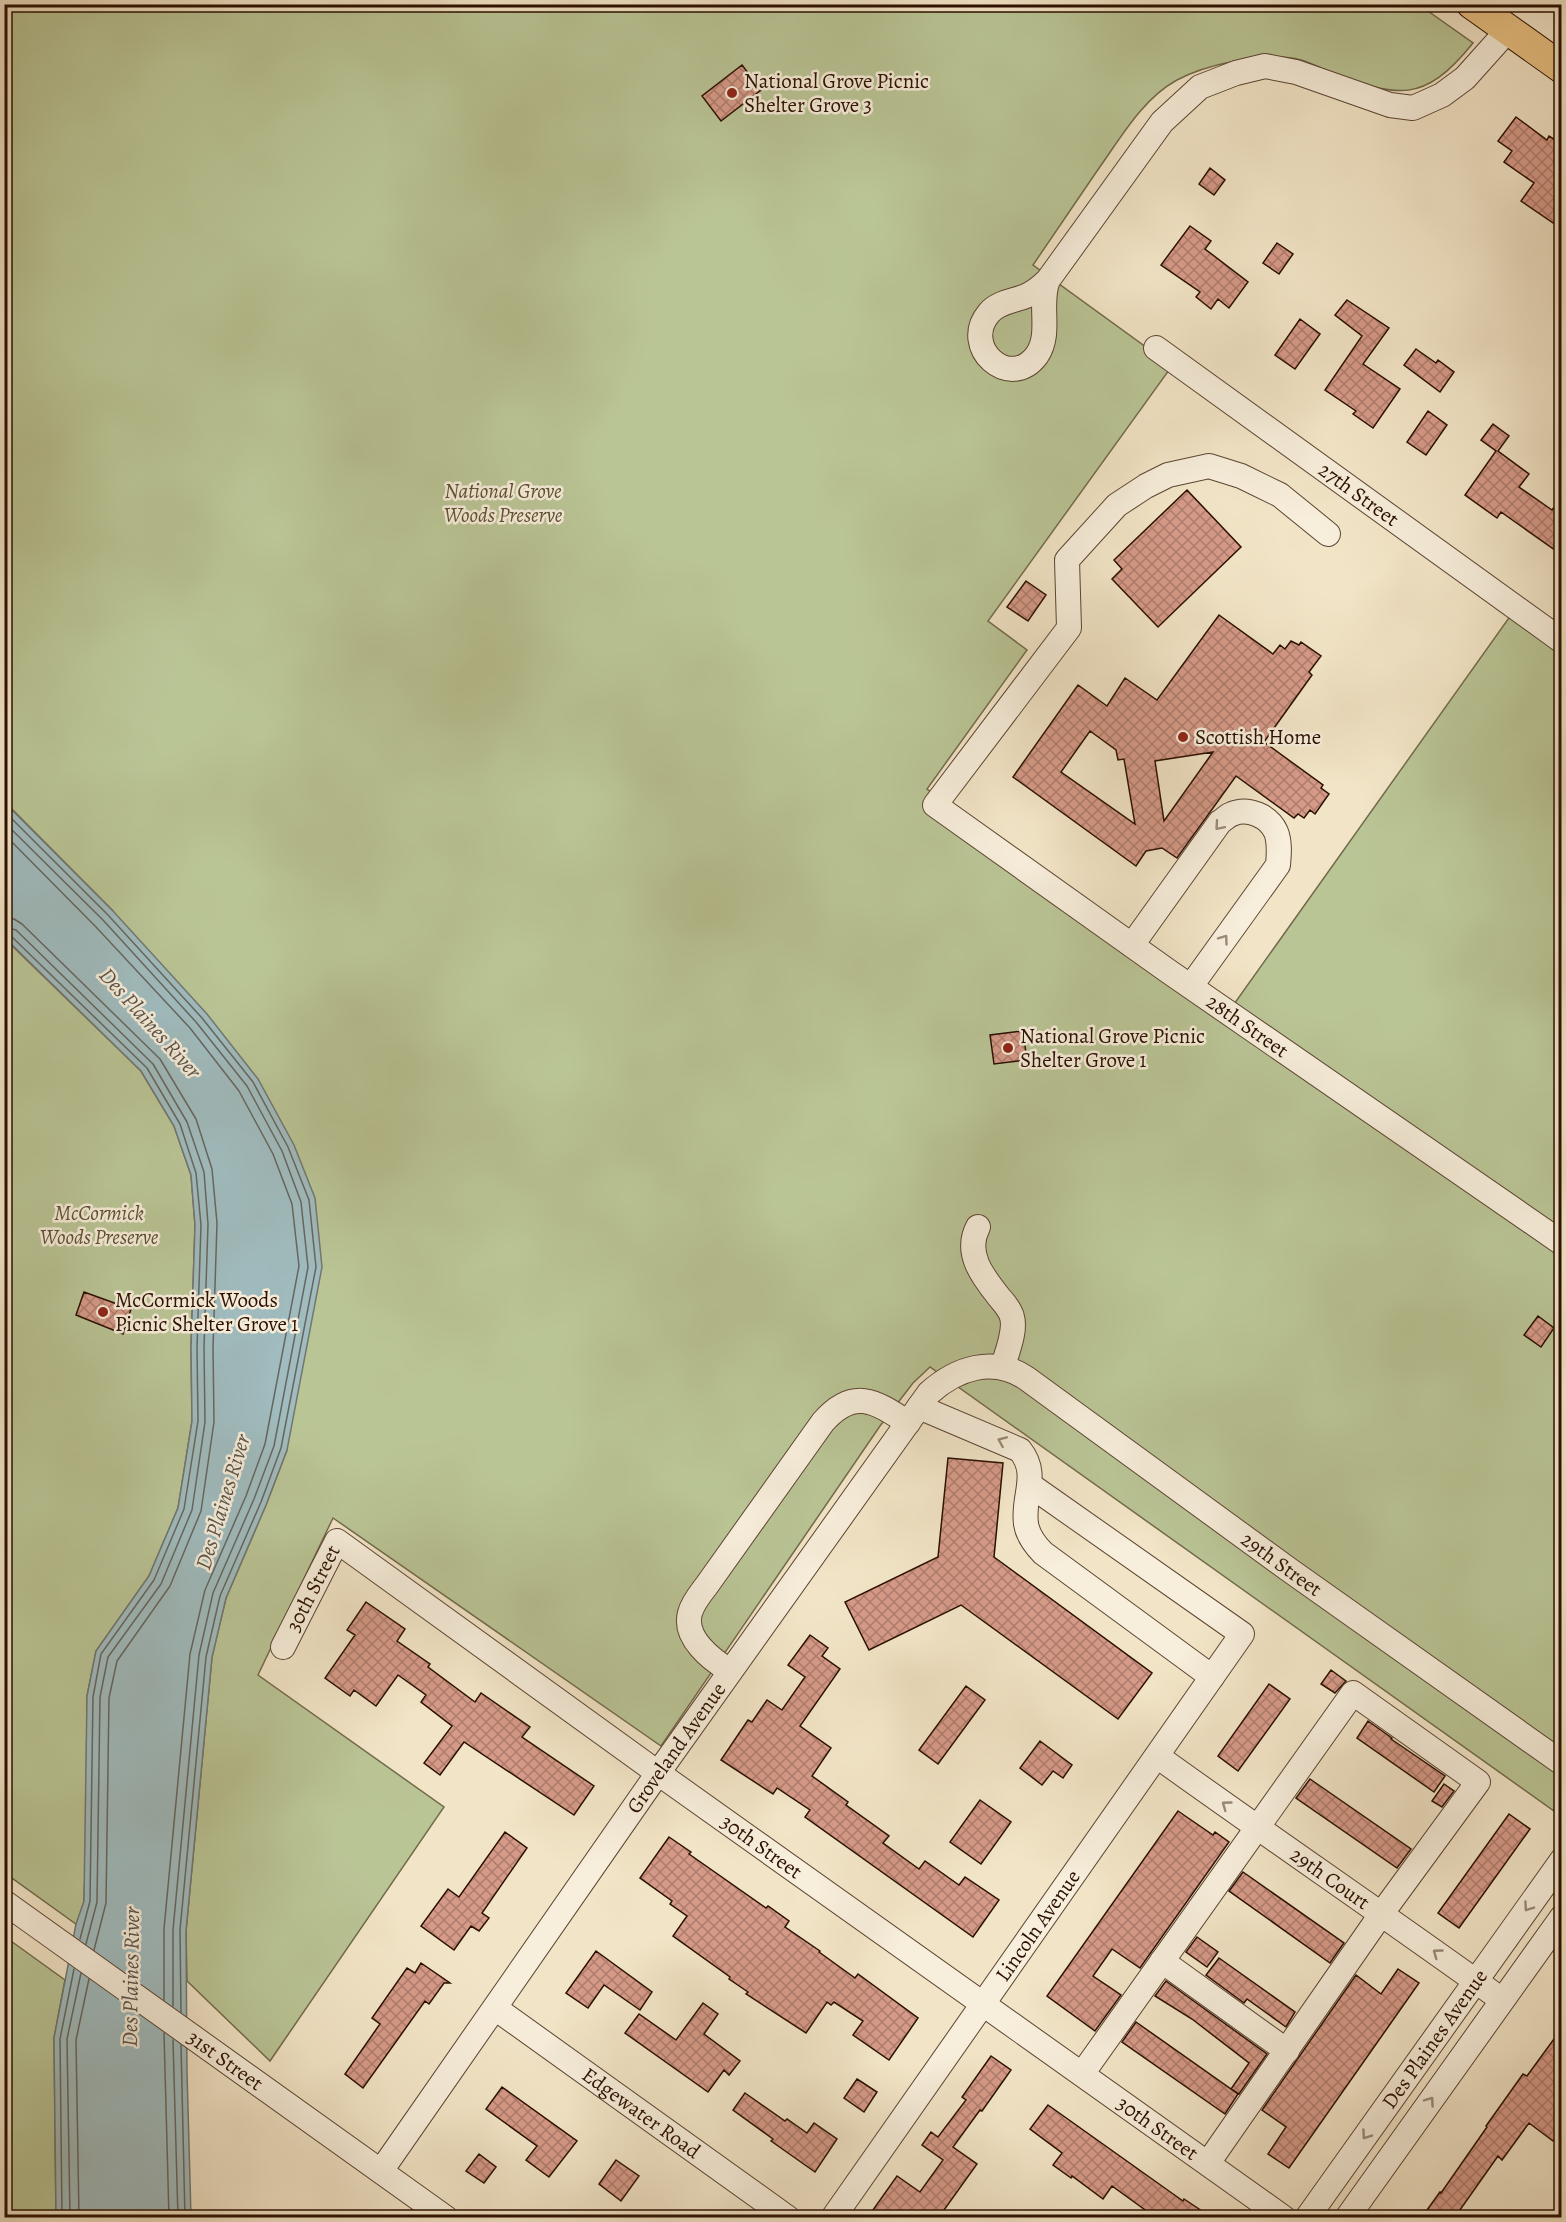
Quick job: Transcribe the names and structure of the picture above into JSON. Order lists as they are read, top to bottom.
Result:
{
  "streets": {
    "street": [
      "27th Street",
      "28th Street",
      "29th Street",
      "30th Street",
      "Groveland Avenue",
      "29th Court",
      "Lincoln Avenue",
      "Des Plaines Avenue",
      "31st Street",
      "Edgewater Road"
    ]
  },
  "crossings": [
    ["29th Street", "Groveland Avenue"],
    ["30th Street", "Groveland Avenue"],
    ["30th Street", "Lincoln Avenue"],
    ["Groveland Avenue", "31st Street"],
    ["Groveland Avenue", "Edgewater Road"],
    ["29th Court", "Lincoln Avenue"],
    ["29th Court", "Des Plaines Avenue"]
  ],
  "one_way": ["29th Court"],
  "water": ["Des Plaines River"],
  "parks": ["National Grove Woods Preserve", "McCormick Woods Preserve"],
  "places": [
    "National Grove Picnic Shelter Grove 3",
    "Scottish Home",
    "National Grove Picnic Shelter Grove 1",
    "McCormick Woods Picnic Shelter Grove 1"
  ]
}
